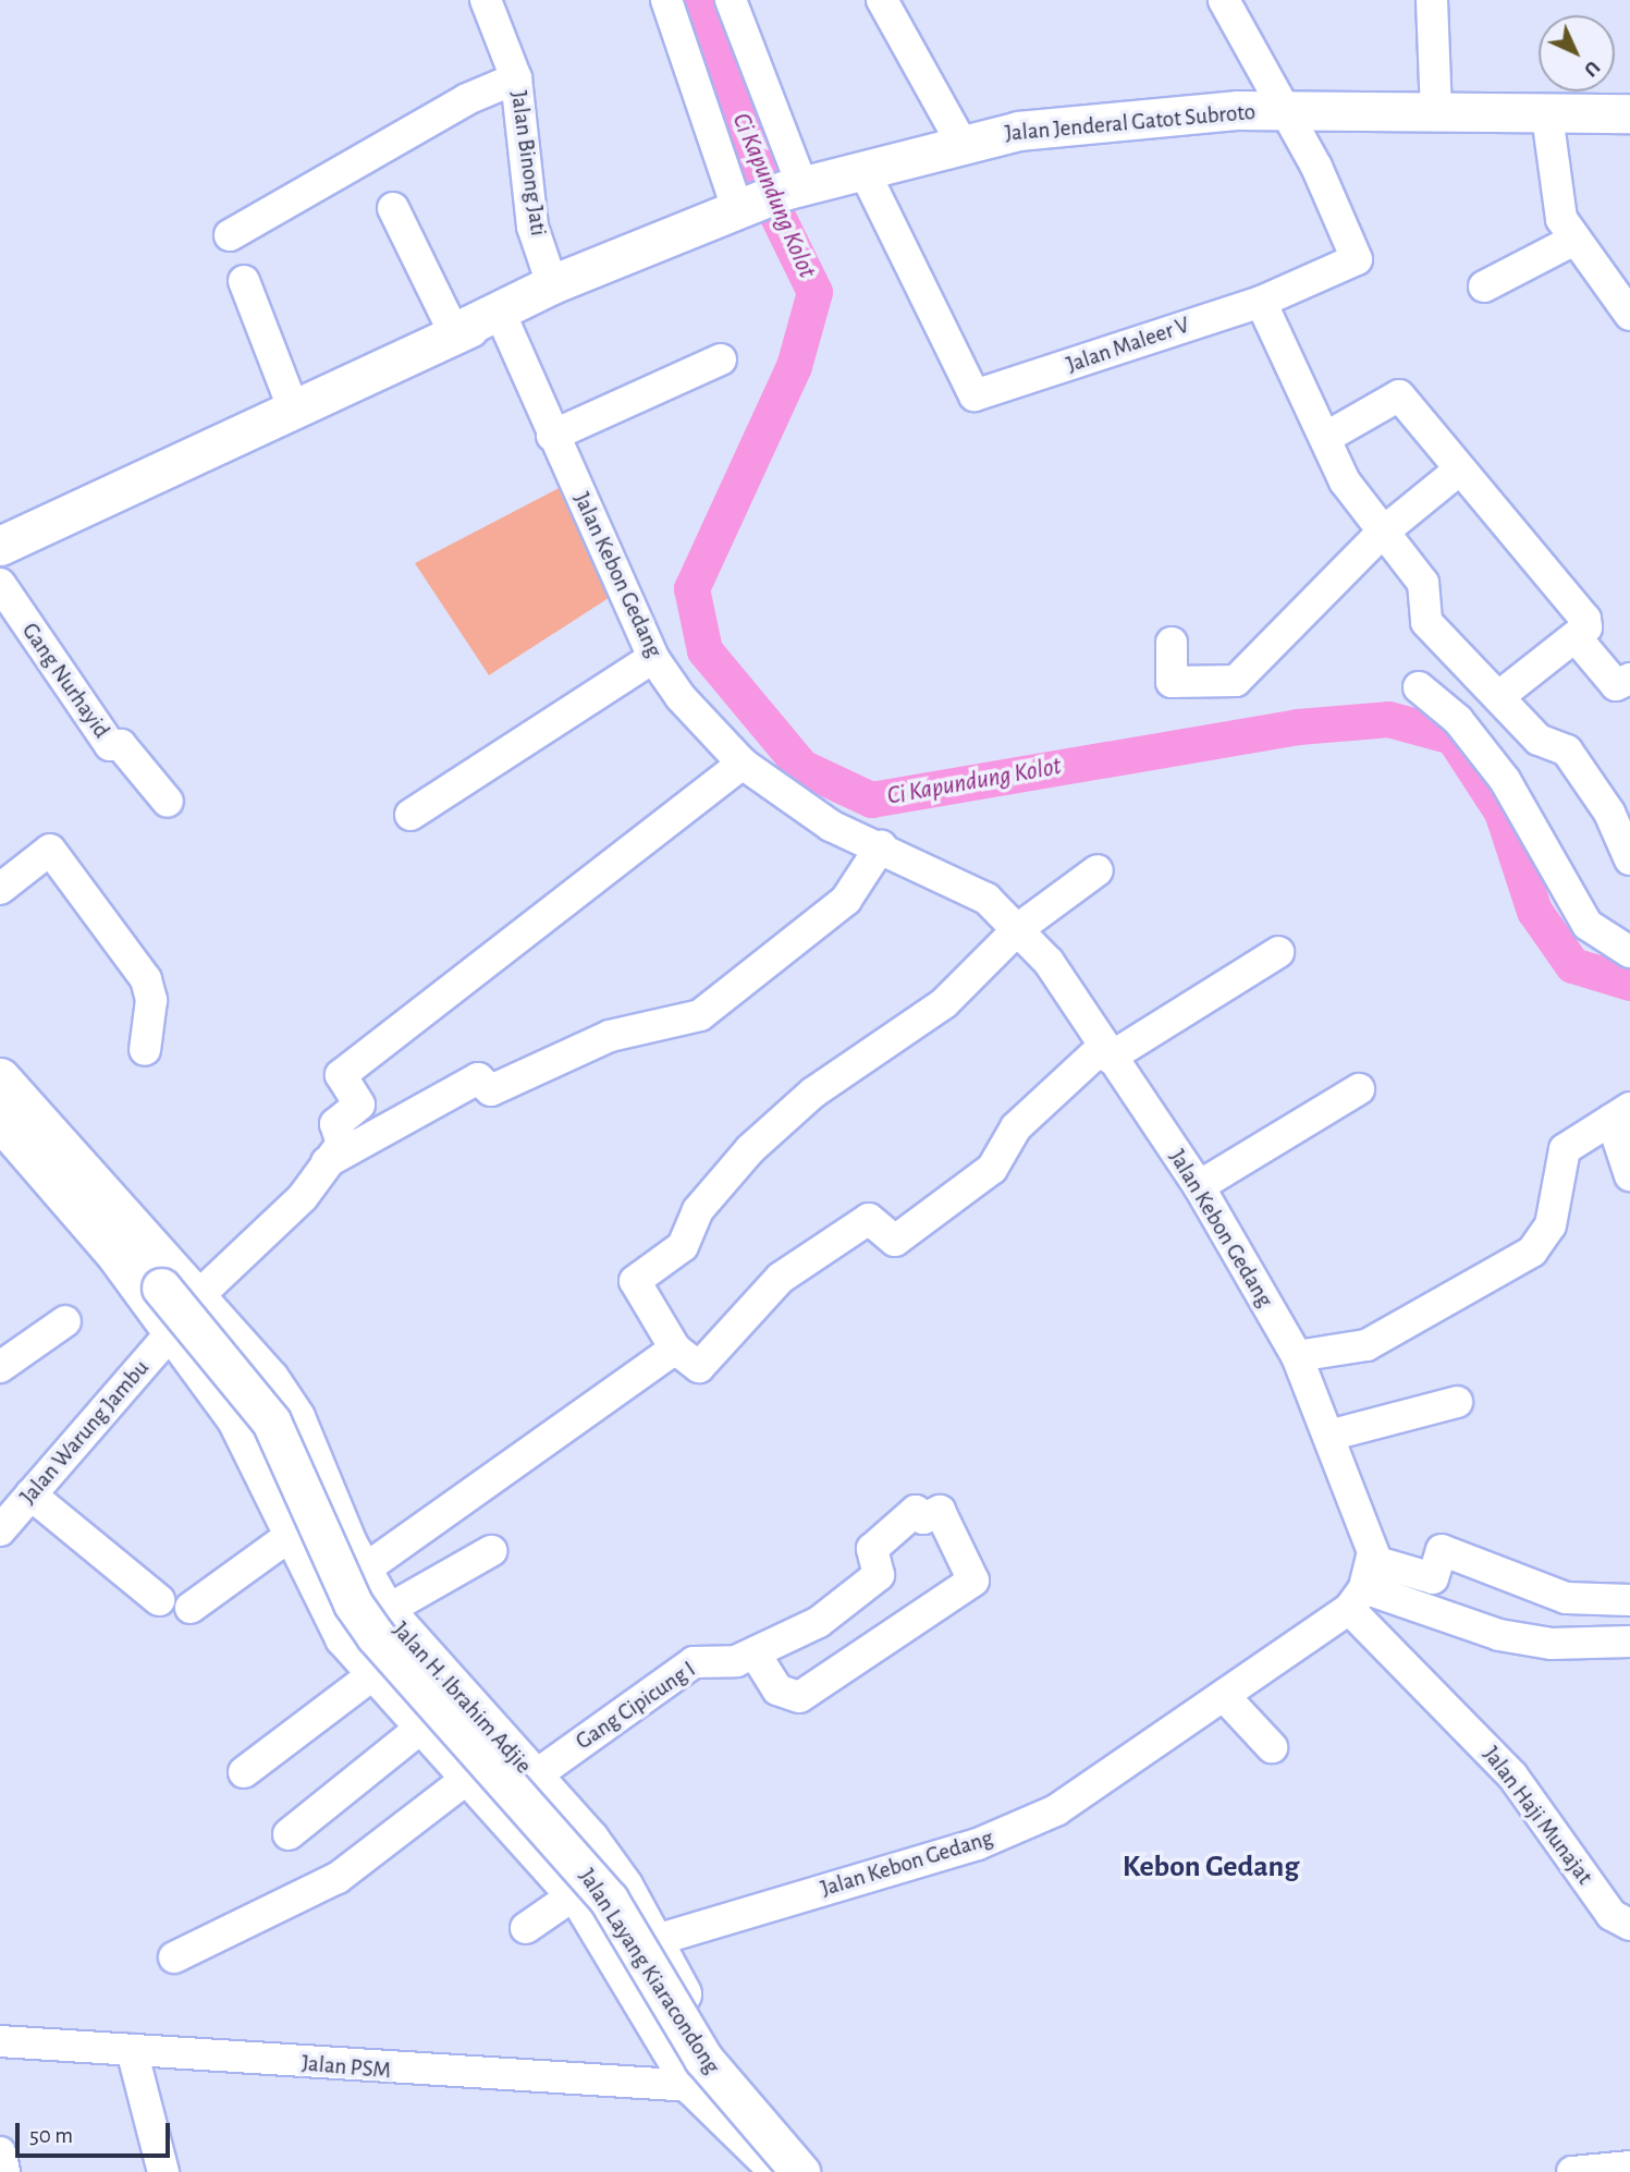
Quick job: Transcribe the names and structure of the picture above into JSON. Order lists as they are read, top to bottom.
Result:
{
  "streets": {
    "main road": ["Jalan Jenderal Gatot Subroto", "Jalan H. Ibrahim Adjie", "Jalan Layang Kiaracondong"],
    "street": [
      "Jalan Binong Jati",
      "Jalan Maleer V",
      "Jalan Kebon Gedang",
      "Gang Nurhayid",
      "Jalan Warung Jambu",
      "Gang Cipicung I",
      "Jalan Haji Munajat",
      "Jalan PSM"
    ]
  },
  "crossings": [
    ["Jalan Jenderal Gatot Subroto", "Jalan Binong Jati"],
    ["Jalan Jenderal Gatot Subroto", "Jalan Maleer V"],
    ["Jalan Jenderal Gatot Subroto", "Jalan Kebon Gedang"],
    ["Jalan Kebon Gedang", "Jalan H. Ibrahim Adjie"],
    ["Jalan Kebon Gedang", "Jalan Haji Munajat"],
    ["Jalan Warung Jambu", "Jalan H. Ibrahim Adjie"],
    ["Jalan H. Ibrahim Adjie", "Gang Cipicung I"],
    ["Jalan H. Ibrahim Adjie", "Jalan Layang Kiaracondong"],
    ["Jalan H. Ibrahim Adjie", "Jalan PSM"]
  ],
  "districts": ["Kebon Gedang"],
  "water": ["Ci Kapundung Kolot"],
  "scale_bar": "50 m",
  "north": "bottom right"
}
